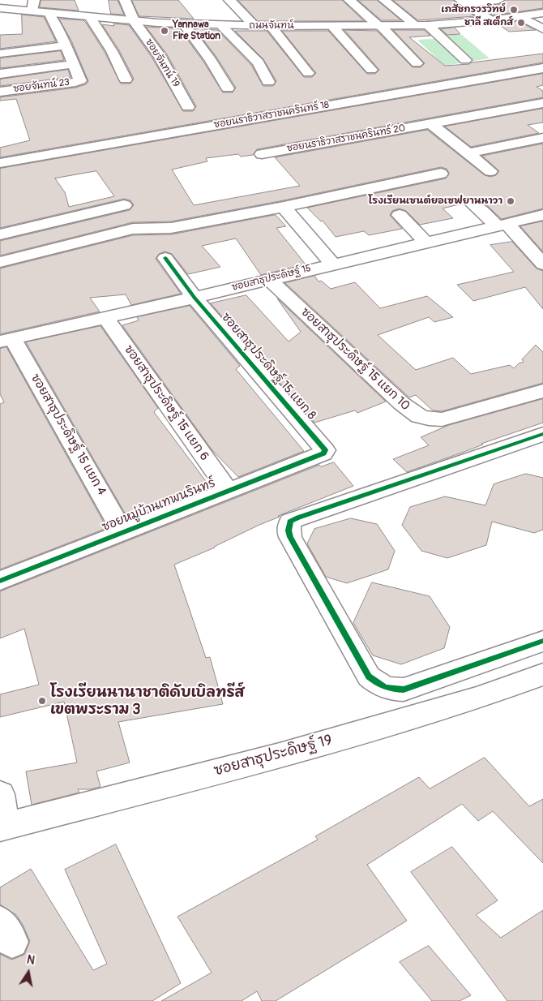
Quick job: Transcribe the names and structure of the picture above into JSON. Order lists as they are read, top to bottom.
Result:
{
  "streets": {
    "street": [
      "ถนนจันทน์",
      "ซอยจันทน์ 19",
      "ซอยจันทน์ 23",
      "ซอยนราธิวาสราชนครินทร์ 18",
      "ซอยนราธิวาสราชนครินทร์ 20",
      "ซอยสาธุประดิษฐ์ 15",
      "ซอยสาธุประดิษฐ์ 15 แยก 10",
      "ซอยสาธุประดิษฐ์ 15 แยก 8",
      "ซอยสาธุประดิษฐ์ 15 แยก 6",
      "ซอยสาธุประดิษฐ์ 15 แยก 4",
      "ซอยหมู่บ้านเทพนรินทร์",
      "ซอยสาธุประดิษฐ์ 19"
    ]
  },
  "crossings": [
    ["ถนนจันทน์", "ซอยจันทน์ 19"],
    ["ถนนจันทน์", "ซอยจันทน์ 23"],
    ["ซอยสาธุประดิษฐ์ 15", "ซอยสาธุประดิษฐ์ 15 แยก 10"],
    ["ซอยสาธุประดิษฐ์ 15", "ซอยสาธุประดิษฐ์ 15 แยก 8"],
    ["ซอยสาธุประดิษฐ์ 15", "ซอยสาธุประดิษฐ์ 15 แยก 6"],
    ["ซอยสาธุประดิษฐ์ 15", "ซอยสาธุประดิษฐ์ 15 แยก 4"],
    ["ซอยสาธุประดิษฐ์ 15 แยก 8", "ซอยหมู่บ้านเทพนรินทร์"],
    ["ซอยสาธุประดิษฐ์ 15 แยก 6", "ซอยหมู่บ้านเทพนรินทร์"],
    ["ซอยสาธุประดิษฐ์ 15 แยก 4", "ซอยหมู่บ้านเทพนรินทร์"]
  ],
  "places": [
    "เภสัชกรวรวิทย์",
    "ชาลี สเต็กส์",
    "Yannawa Fire Station",
    "โรงเรียนเซนต์ยอเซฟยานนาวา",
    "โรงเรียนนานาชาติดับเบิลทรีส์ เขตพระราม 3"
  ],
  "north": "top"
}
